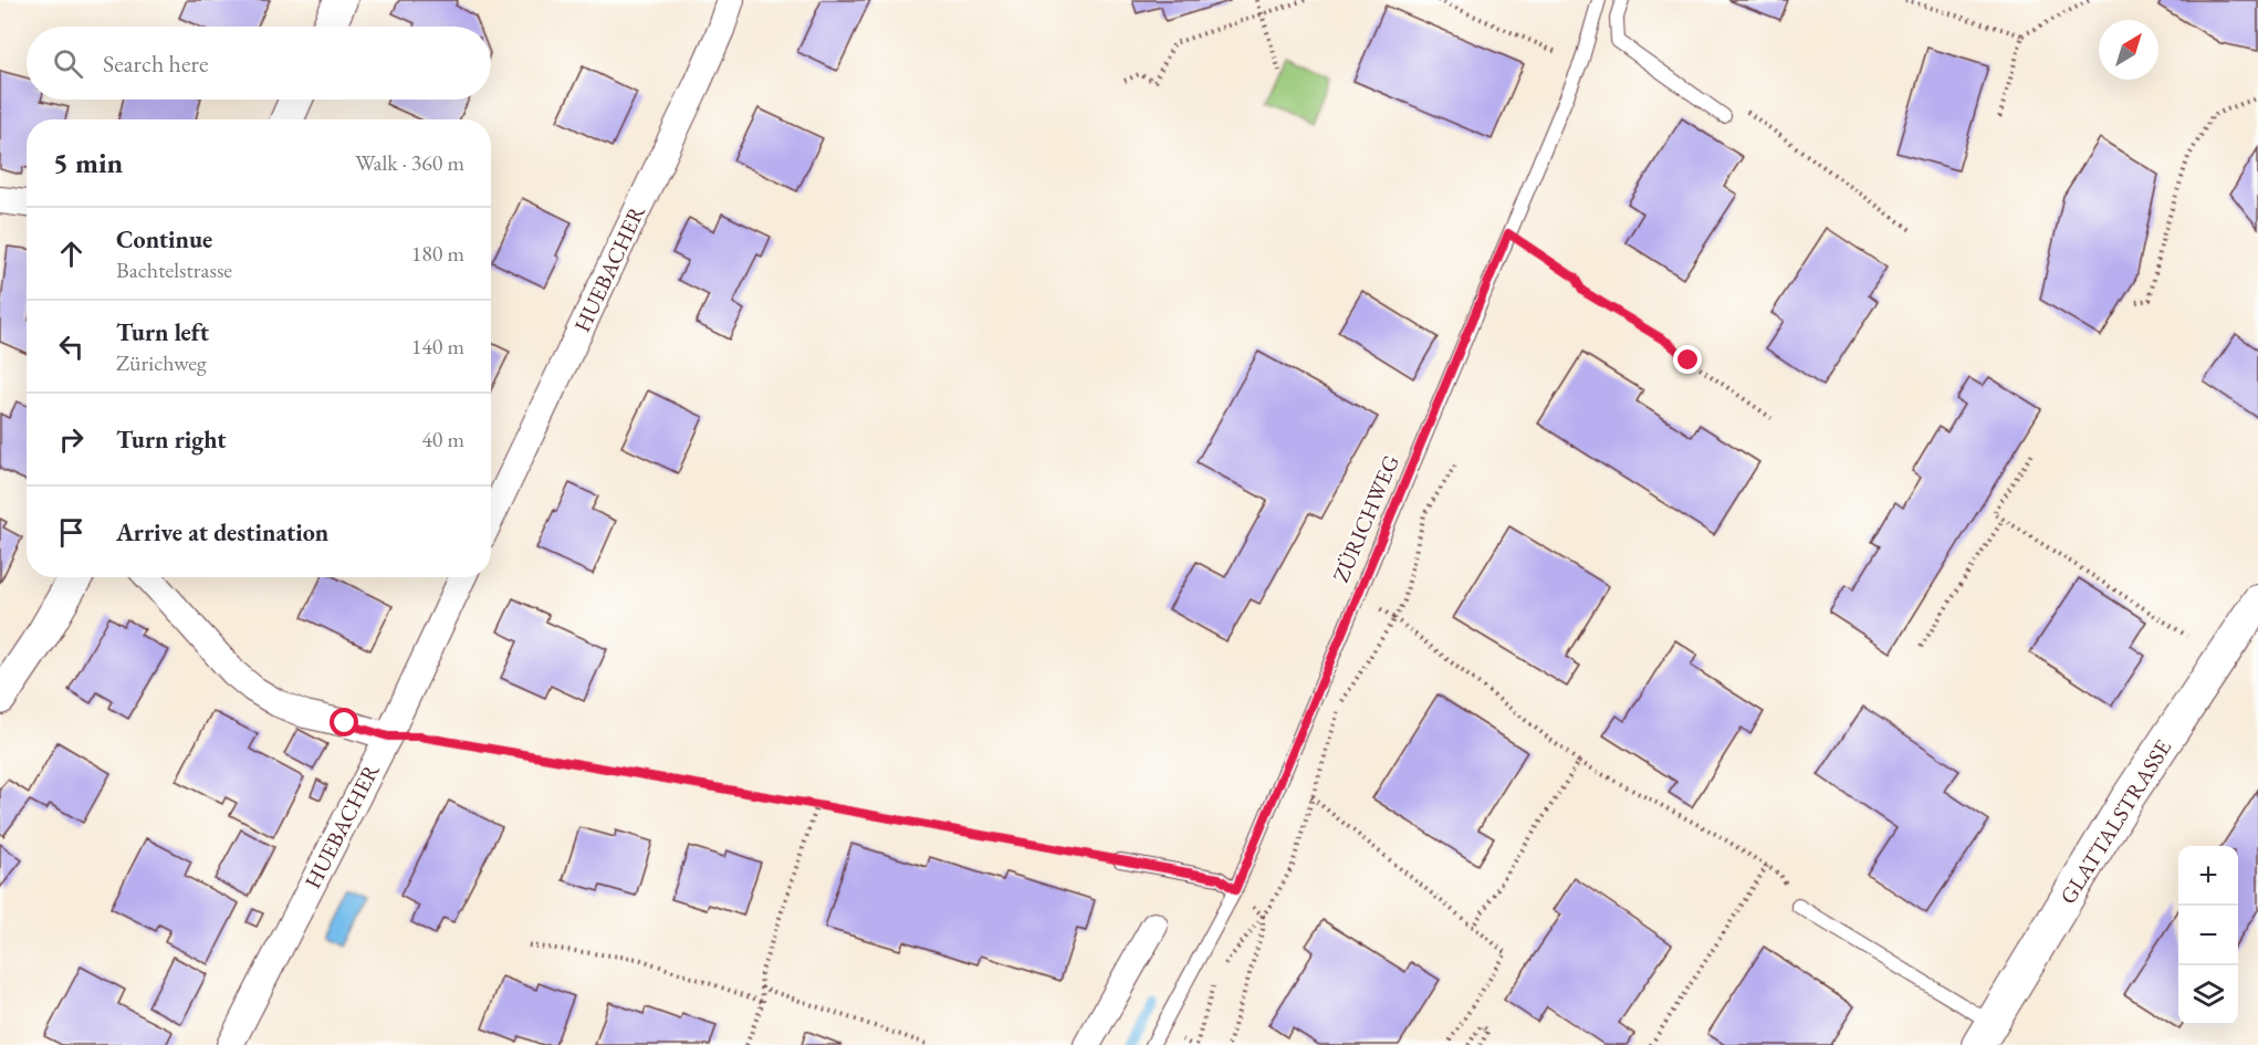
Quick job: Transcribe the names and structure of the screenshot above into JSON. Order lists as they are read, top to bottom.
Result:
{
  "streets": {
    "street": ["HUEBACHER", "GLATTALSTRASSE"],
    "lane": ["ZÜRICHWEG"]
  },
  "north": "top right",
  "page": {
    "search": "Search here",
    "heading": ["5 min", "Walk · 360 m"],
    "list": [
      ["Continue", "Bachtelstrasse", "180 m"],
      ["Turn left", "Zürichweg", "140 m"],
      ["Turn right", "40 m"],
      "Arrive at destination"
    ],
    "map_buttons": ["+", "−"]
  }
}
